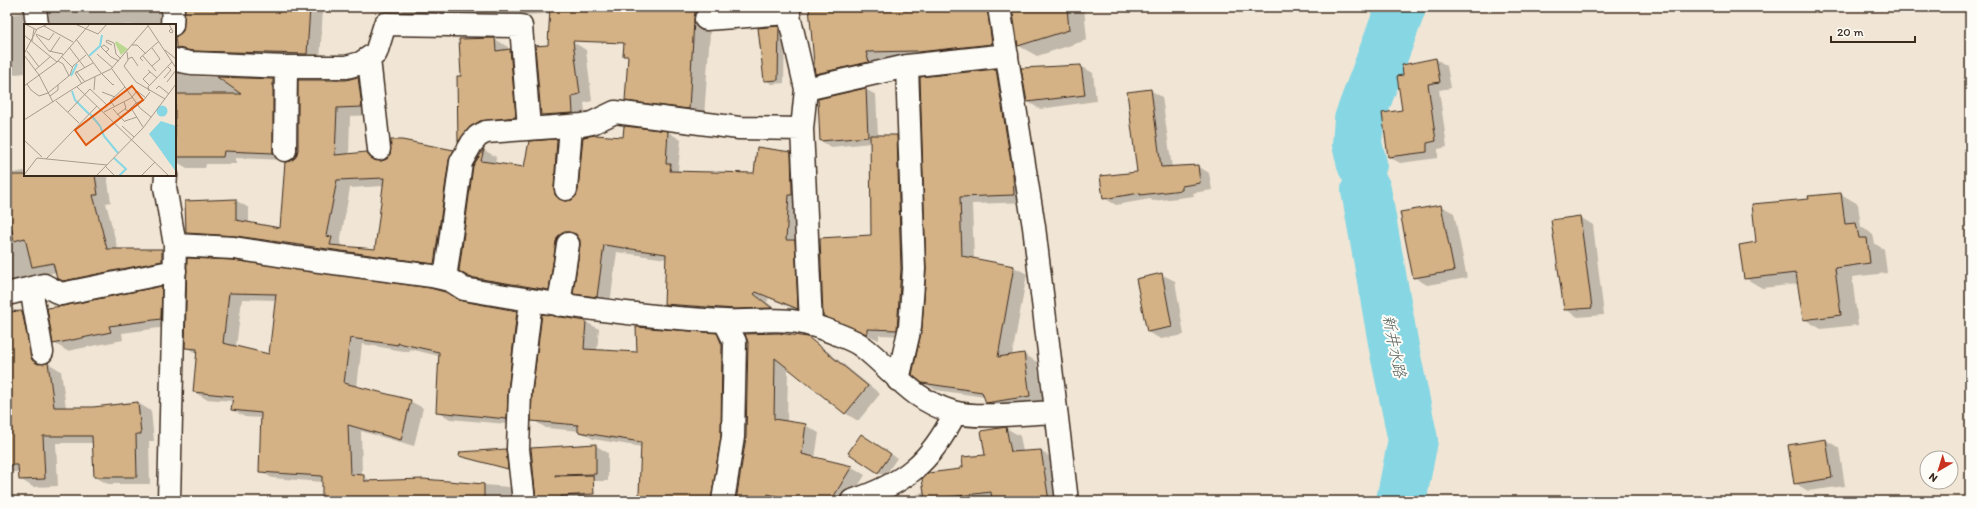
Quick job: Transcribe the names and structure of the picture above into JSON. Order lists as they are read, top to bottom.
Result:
{
  "water": ["新井水路"],
  "scale_bar": "20 m",
  "north": "bottom left"
}
